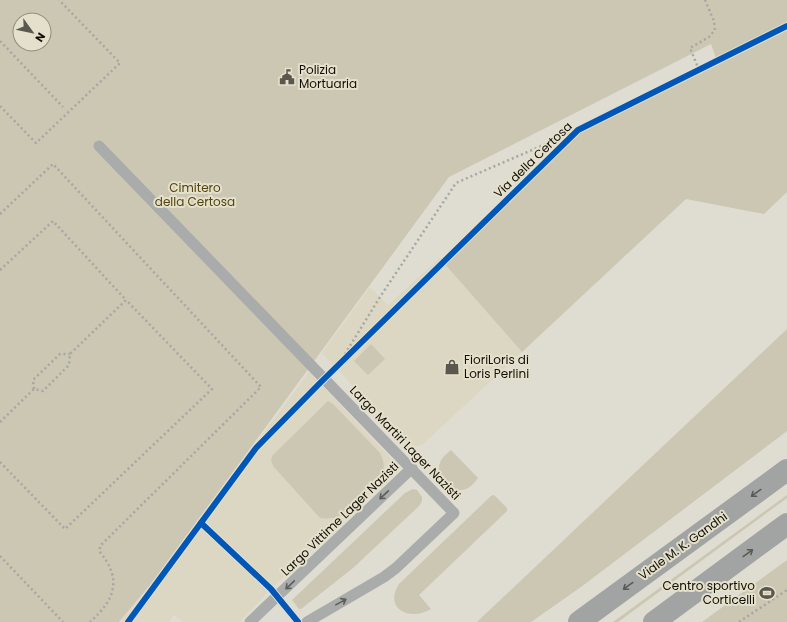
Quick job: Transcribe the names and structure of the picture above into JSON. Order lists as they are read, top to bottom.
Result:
{
  "streets": {
    "main road": ["Viale M. K. Gandhi"],
    "lane": ["Largo Martiri Lager Nazisti", "Largo Vittime Lager Nazisti"],
    "cycle path": ["Via della Certosa"]
  },
  "crossings": [
    ["Largo Martiri Lager Nazisti", "Largo Vittime Lager Nazisti"]
  ],
  "one_way": ["Largo Vittime Lager Nazisti"],
  "parks": ["Cimitero della Certosa"],
  "places": {
    "public building": ["Polizia Mortuaria"],
    "shop": ["FioriLoris di Loris Perlini"],
    "sports": ["Centro sportivo Corticelli"]
  },
  "north": "bottom right"
}
